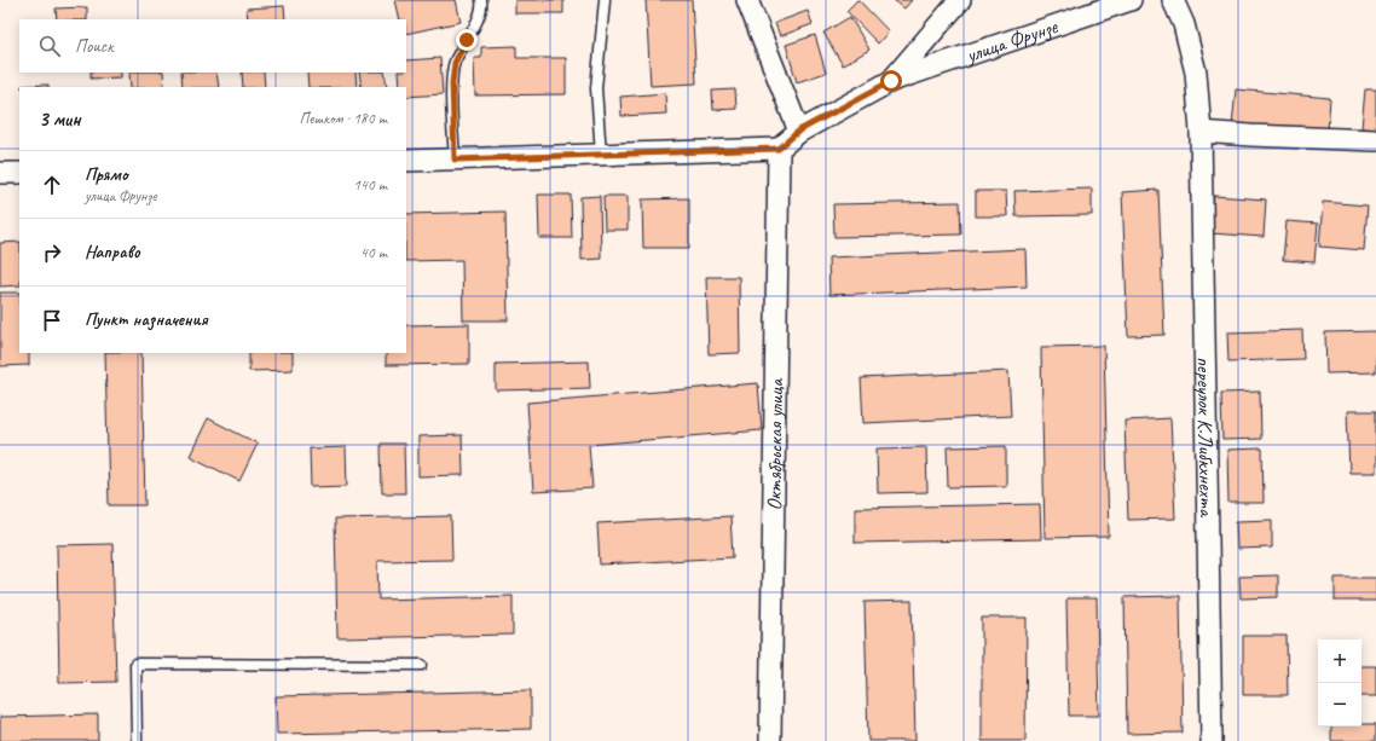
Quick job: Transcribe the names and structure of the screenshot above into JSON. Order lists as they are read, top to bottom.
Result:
{
  "streets": {
    "street": ["улица Фрунзе", "переулок К.Либкхнехта", "Октябрьская улица"]
  },
  "crossings": [
    ["улица Фрунзе", "Октябрьская улица"]
  ],
  "page": {
    "search": "Поиск",
    "heading": ["3 мин", "Пешком · 180 m"],
    "list": [
      ["Прямо", "улица Фрунзе", "140 m"],
      ["Направо", "40 m"],
      "Пункт назначения"
    ],
    "map_buttons": ["+", "−"]
  }
}
